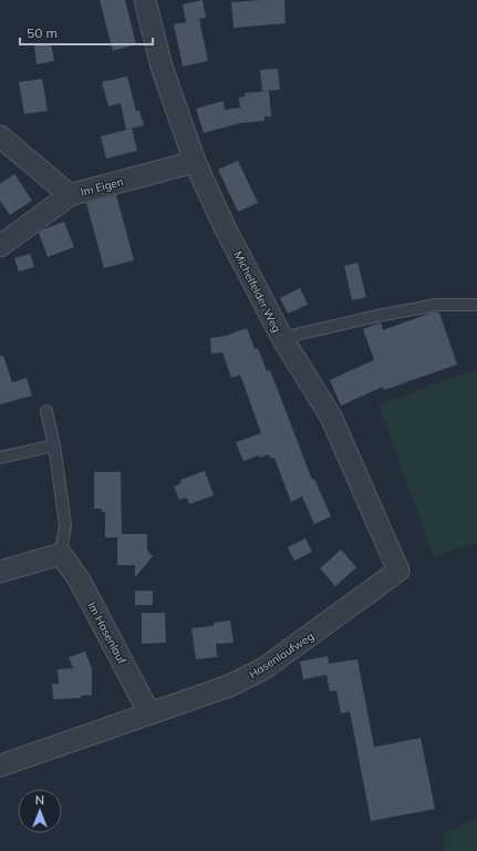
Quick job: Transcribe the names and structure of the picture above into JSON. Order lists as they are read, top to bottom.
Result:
{
  "streets": {
    "street": [
      "Im Eigen",
      "Michelfelder Weg",
      "Im Hasenlauf",
      "Hasenlaufweg"
    ]
  },
  "crossings": [
    ["Im Eigen", "Michelfelder Weg"],
    ["Michelfelder Weg", "Hasenlaufweg"],
    ["Im Hasenlauf", "Hasenlaufweg"]
  ],
  "scale_bar": "50 m",
  "north": "top"
}
